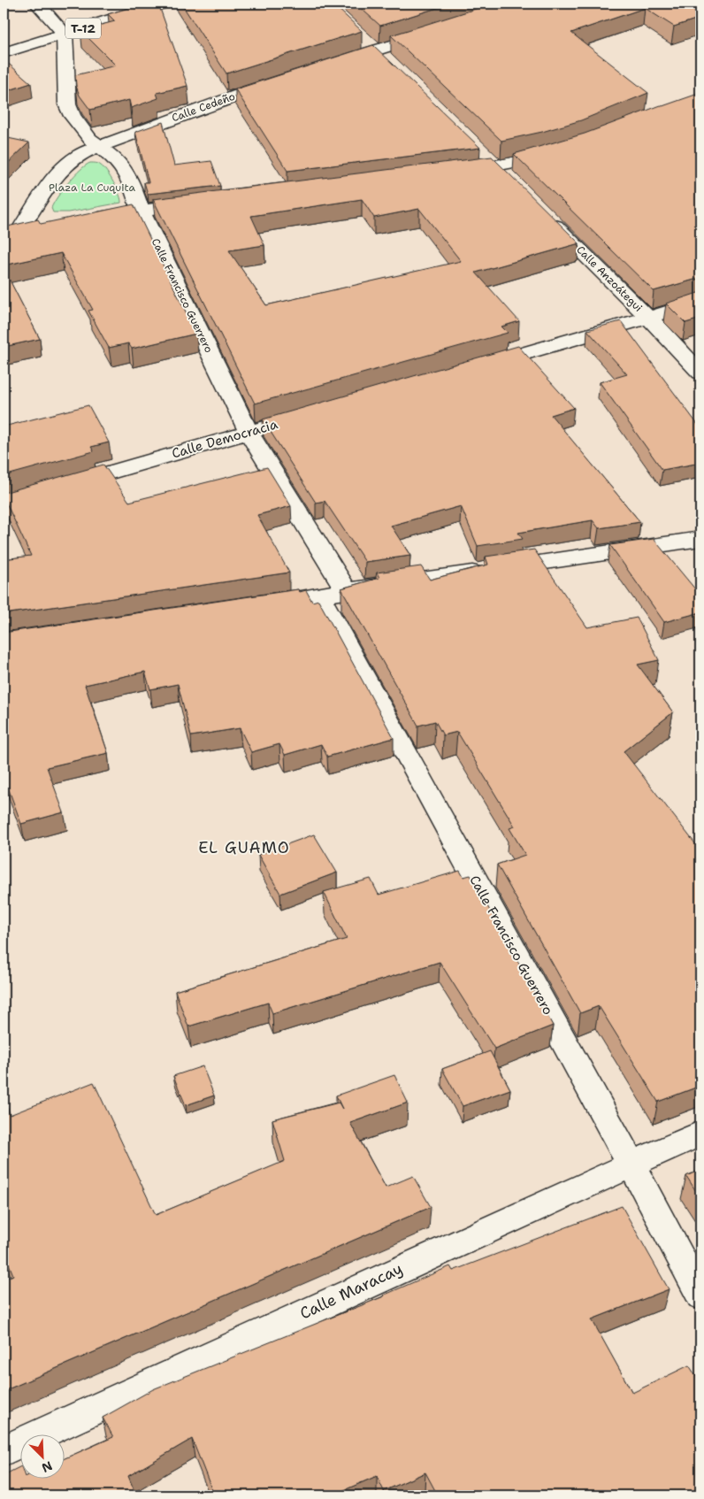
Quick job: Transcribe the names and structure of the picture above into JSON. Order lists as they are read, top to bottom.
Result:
{
  "streets": {
    "main road": [
      "T-12",
      "Calle Cedeño",
      "Calle Anzoátegui",
      "Calle Francisco Guerrero",
      "Calle Democracia",
      "Calle Maracay"
    ]
  },
  "crossings": [
    ["T-12", "Calle Francisco Guerrero"],
    ["Calle Cedeño", "Calle Francisco Guerrero"],
    ["Calle Francisco Guerrero", "Calle Democracia"],
    ["Calle Francisco Guerrero", "Calle Maracay"]
  ],
  "districts": ["EL GUAMO"],
  "parks": ["Plaza La Cuquita"],
  "north": "bottom right"
}
